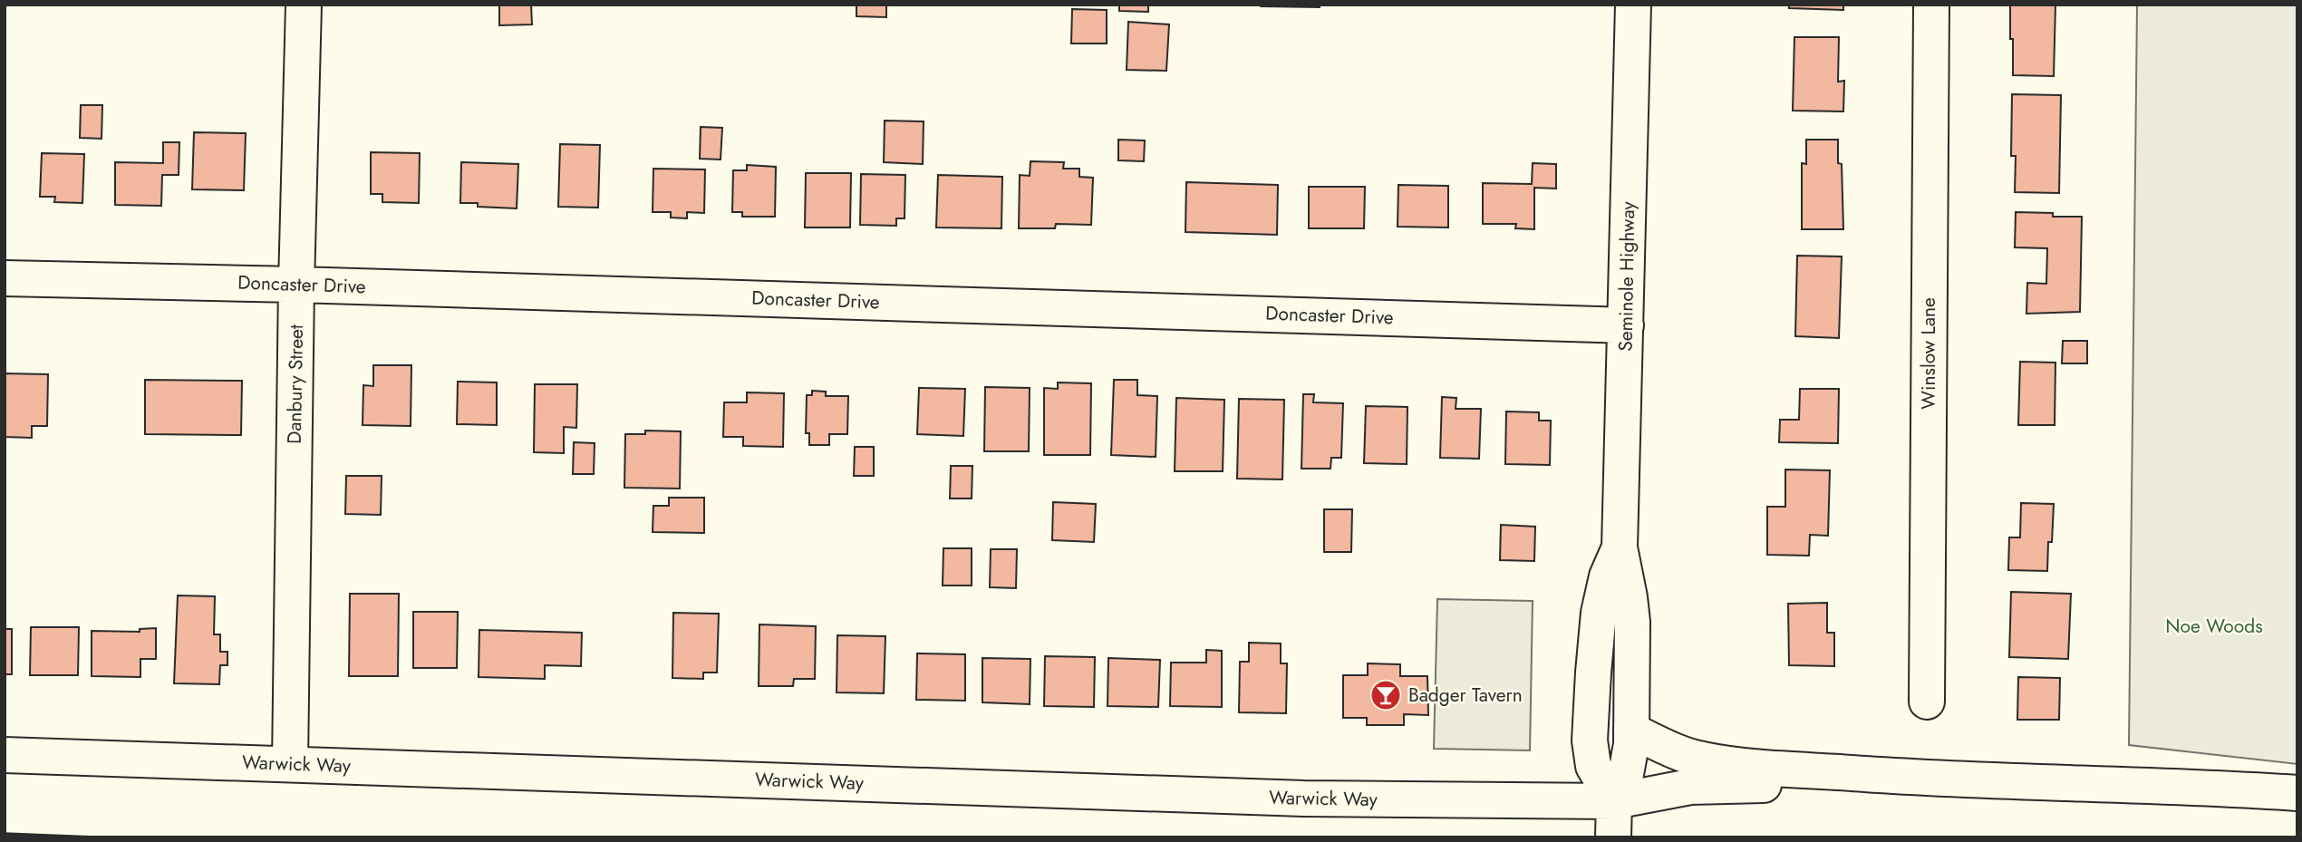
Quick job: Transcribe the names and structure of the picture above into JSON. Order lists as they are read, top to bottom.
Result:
{
  "streets": {
    "main road": [
      "Seminole Highway",
      "Doncaster Drive",
      "Winslow Lane",
      "Danbury Street",
      "Warwick Way"
    ]
  },
  "crossings": [
    ["Seminole Highway", "Doncaster Drive"],
    ["Seminole Highway", "Warwick Way"],
    ["Doncaster Drive", "Danbury Street"],
    ["Danbury Street", "Warwick Way"]
  ],
  "parks": ["Noe Woods"],
  "places": {
    "bar": ["Badger Tavern"]
  }
}
